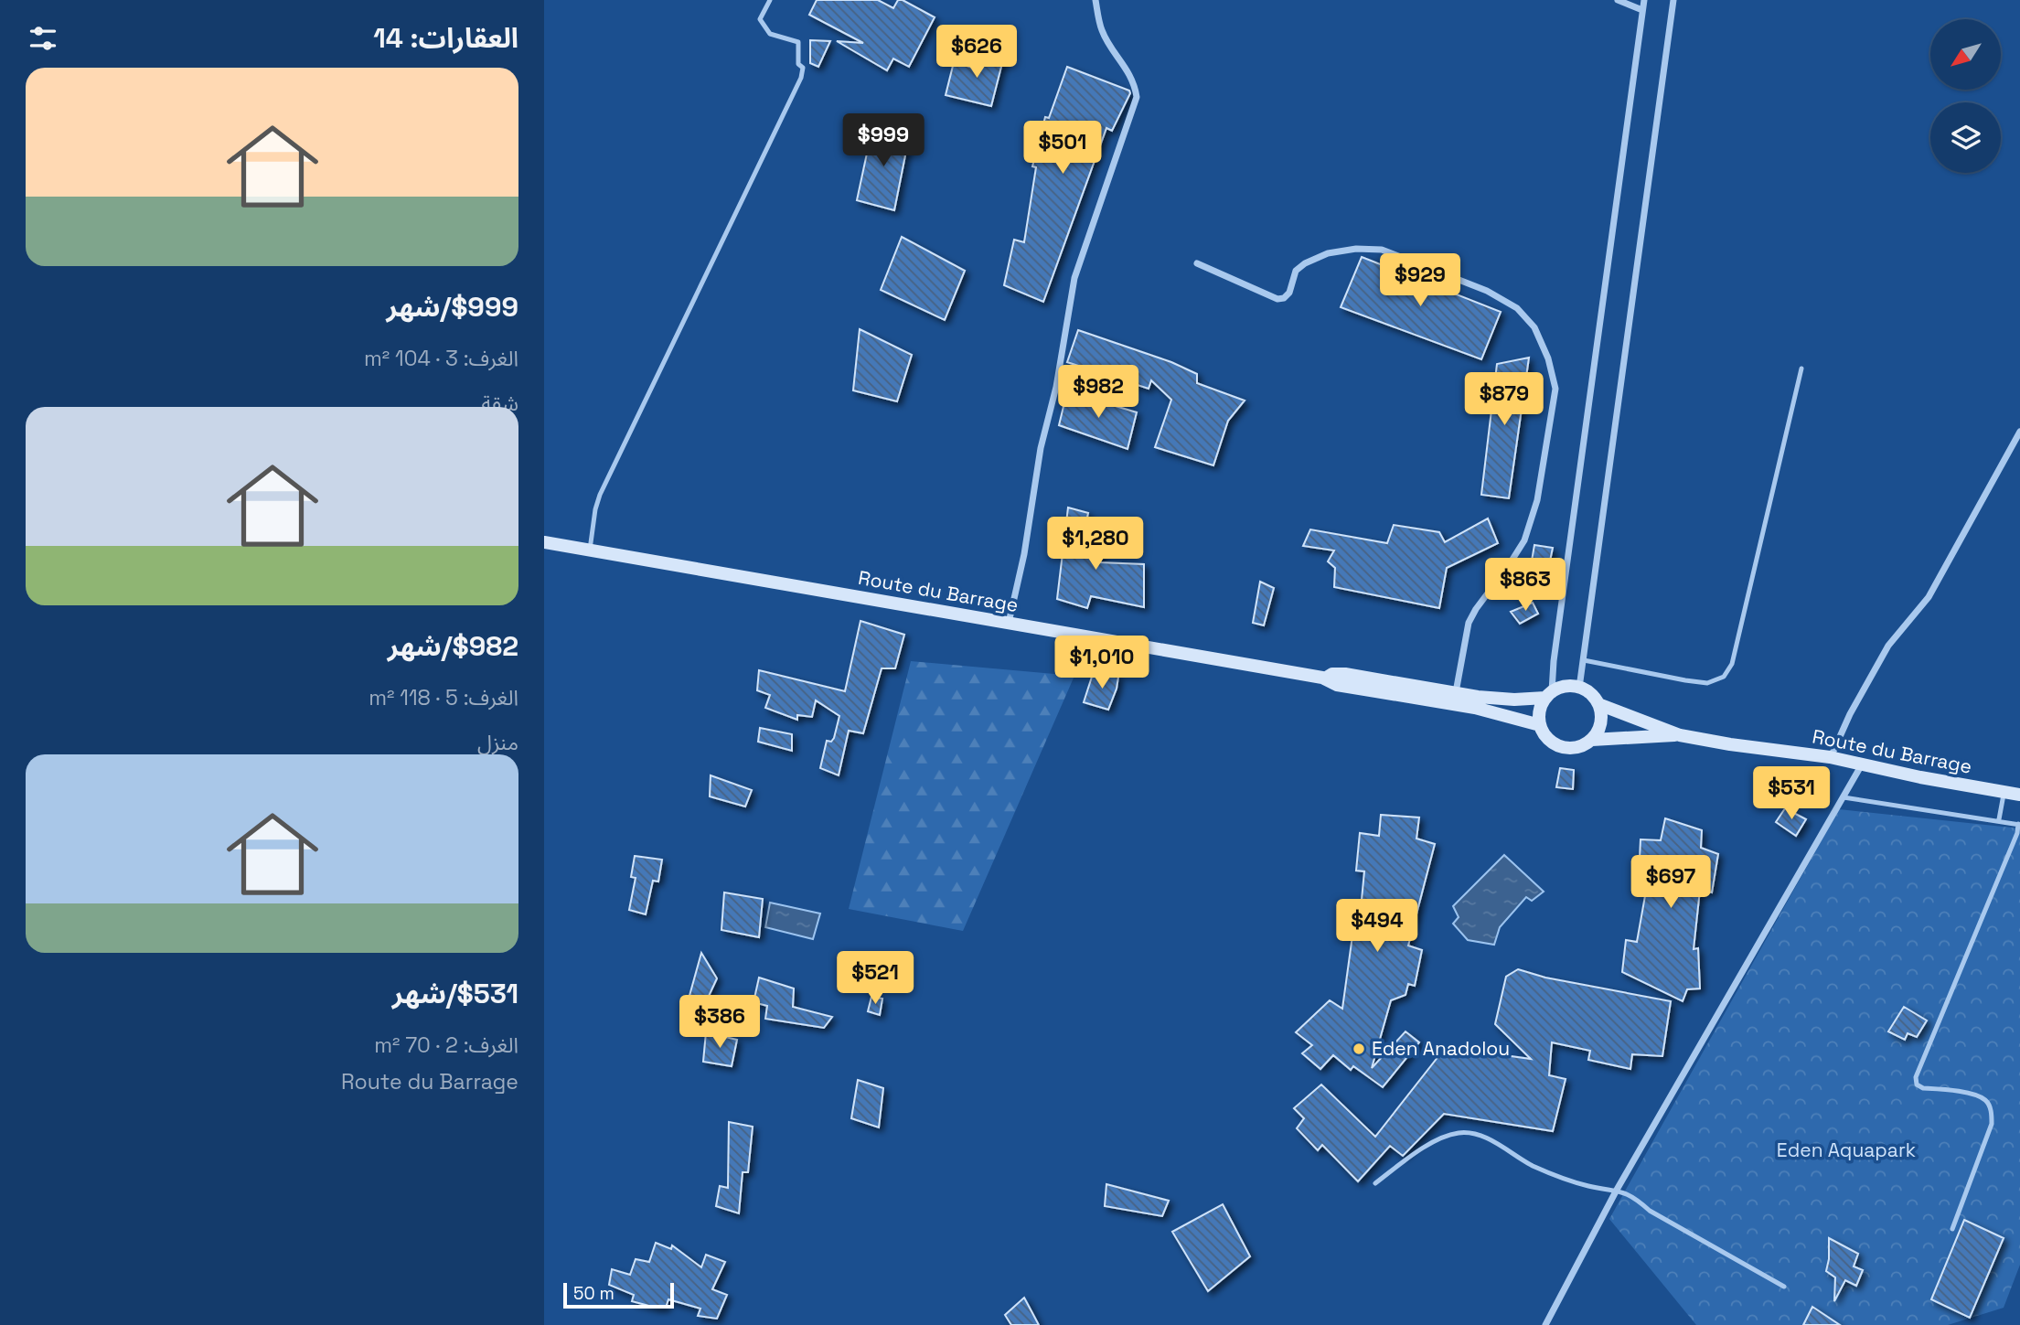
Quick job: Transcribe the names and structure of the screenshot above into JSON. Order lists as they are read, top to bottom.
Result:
{
  "streets": {
    "main road": ["Route du Barrage"]
  },
  "parks": ["Eden Aquapark"],
  "places": ["Eden Anadolou"],
  "scale_bar": "50 m",
  "north": "bottom left",
  "page": {
    "heading": "العقارات: 14",
    "price": [
      "$626",
      "$999",
      "$501",
      "$929",
      "$982",
      "$879",
      "$1,280",
      "$863",
      "$1,010",
      "$531",
      "$697",
      "$494",
      "$521",
      "$386"
    ],
    "list": [
      {
        "name": "$999/شهر",
        "note": "الغرف: 3 · 104 m² · شقة"
      },
      {
        "name": "$982/شهر",
        "note": "الغرف: 5 · 118 m² · منزل"
      },
      {
        "name": "$531/شهر",
        "note": "الغرف: 2 · 70 m² · Route du Barrage"
      }
    ],
    "scale": "50 m"
  }
}
